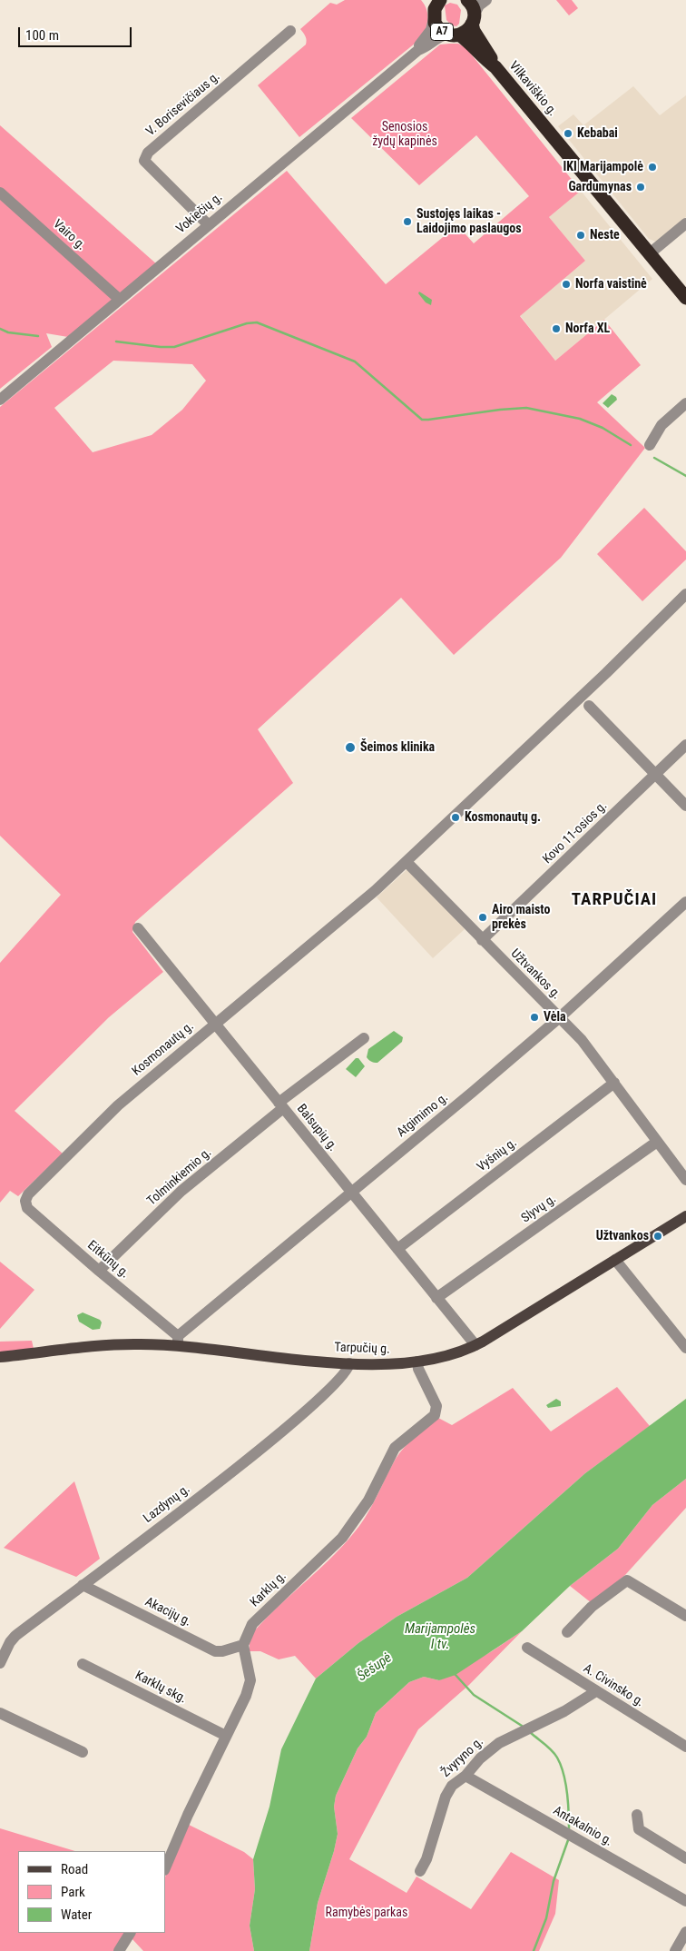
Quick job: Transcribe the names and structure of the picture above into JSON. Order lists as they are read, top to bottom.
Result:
{
  "streets": {
    "highway": ["A7", "Vilkaviškio g."],
    "main road": ["Tarpučių g."],
    "street": [
      "V. Borisevičiaus g.",
      "Vokiečių g.",
      "Vairo g.",
      "Kovo 11-osios g.",
      "Užtvankos g.",
      "Kosmonautų g.",
      "Atgimimo g.",
      "Balsupių g.",
      "Vyšnių g.",
      "Tolminkiemio g.",
      "Slyvų g.",
      "Eitkūnų g.",
      "Lazdynų g.",
      "Karklų g.",
      "Akacijų g.",
      "A. Civinsko g.",
      "Karklų skg.",
      "Žvyryno g.",
      "Antakalnio g."
    ]
  },
  "crossings": [
    ["A7", "Vilkaviškio g."],
    ["A7", "Vokiečių g."],
    ["Vilkaviškio g.", "Vokiečių g."],
    ["V. Borisevičiaus g.", "Vokiečių g."],
    ["Vokiečių g.", "Vairo g."],
    ["Kovo 11-osios g.", "Užtvankos g."],
    ["Užtvankos g.", "Kosmonautų g."],
    ["Užtvankos g.", "Atgimimo g."],
    ["Užtvankos g.", "Vyšnių g."],
    ["Užtvankos g.", "Slyvų g."],
    ["Kosmonautų g.", "Balsupių g."],
    ["Kosmonautų g.", "Eitkūnų g."],
    ["Atgimimo g.", "Balsupių g."],
    ["Atgimimo g.", "Eitkūnų g."],
    ["Atgimimo g.", "Tarpučių g."],
    ["Balsupių g.", "Vyšnių g."],
    ["Balsupių g.", "Tolminkiemio g."],
    ["Balsupių g.", "Slyvų g."],
    ["Balsupių g.", "Tarpučių g."],
    ["Tolminkiemio g.", "Eitkūnų g."],
    ["Eitkūnų g.", "Tarpučių g."],
    ["Tarpučių g.", "Lazdynų g."],
    ["Tarpučių g.", "Karklų g."],
    ["Lazdynų g.", "Akacijų g."],
    ["Karklų g.", "Akacijų g."],
    ["A. Civinsko g.", "Žvyryno g."],
    ["Žvyryno g.", "Antakalnio g."]
  ],
  "districts": ["TARPUČIAI"],
  "water": ["Marijampolės I tv.", "Šešupė"],
  "parks": ["Senosios žydų kapinės", "Ramybės parkas"],
  "places": [
    "Kebabai",
    "IKI Marijampolė",
    "Gardumynas",
    "Sustojęs laikas - Laidojimo paslaugos",
    "Neste",
    "Norfa vaistinė",
    "Norfa XL",
    "Šeimos klinika",
    "Kosmonautų g.",
    "Airo maisto prekės",
    "Vėla",
    "Užtvankos"
  ],
  "legend": ["Road", "Park", "Water"],
  "scale_bar": "100 m"
}
